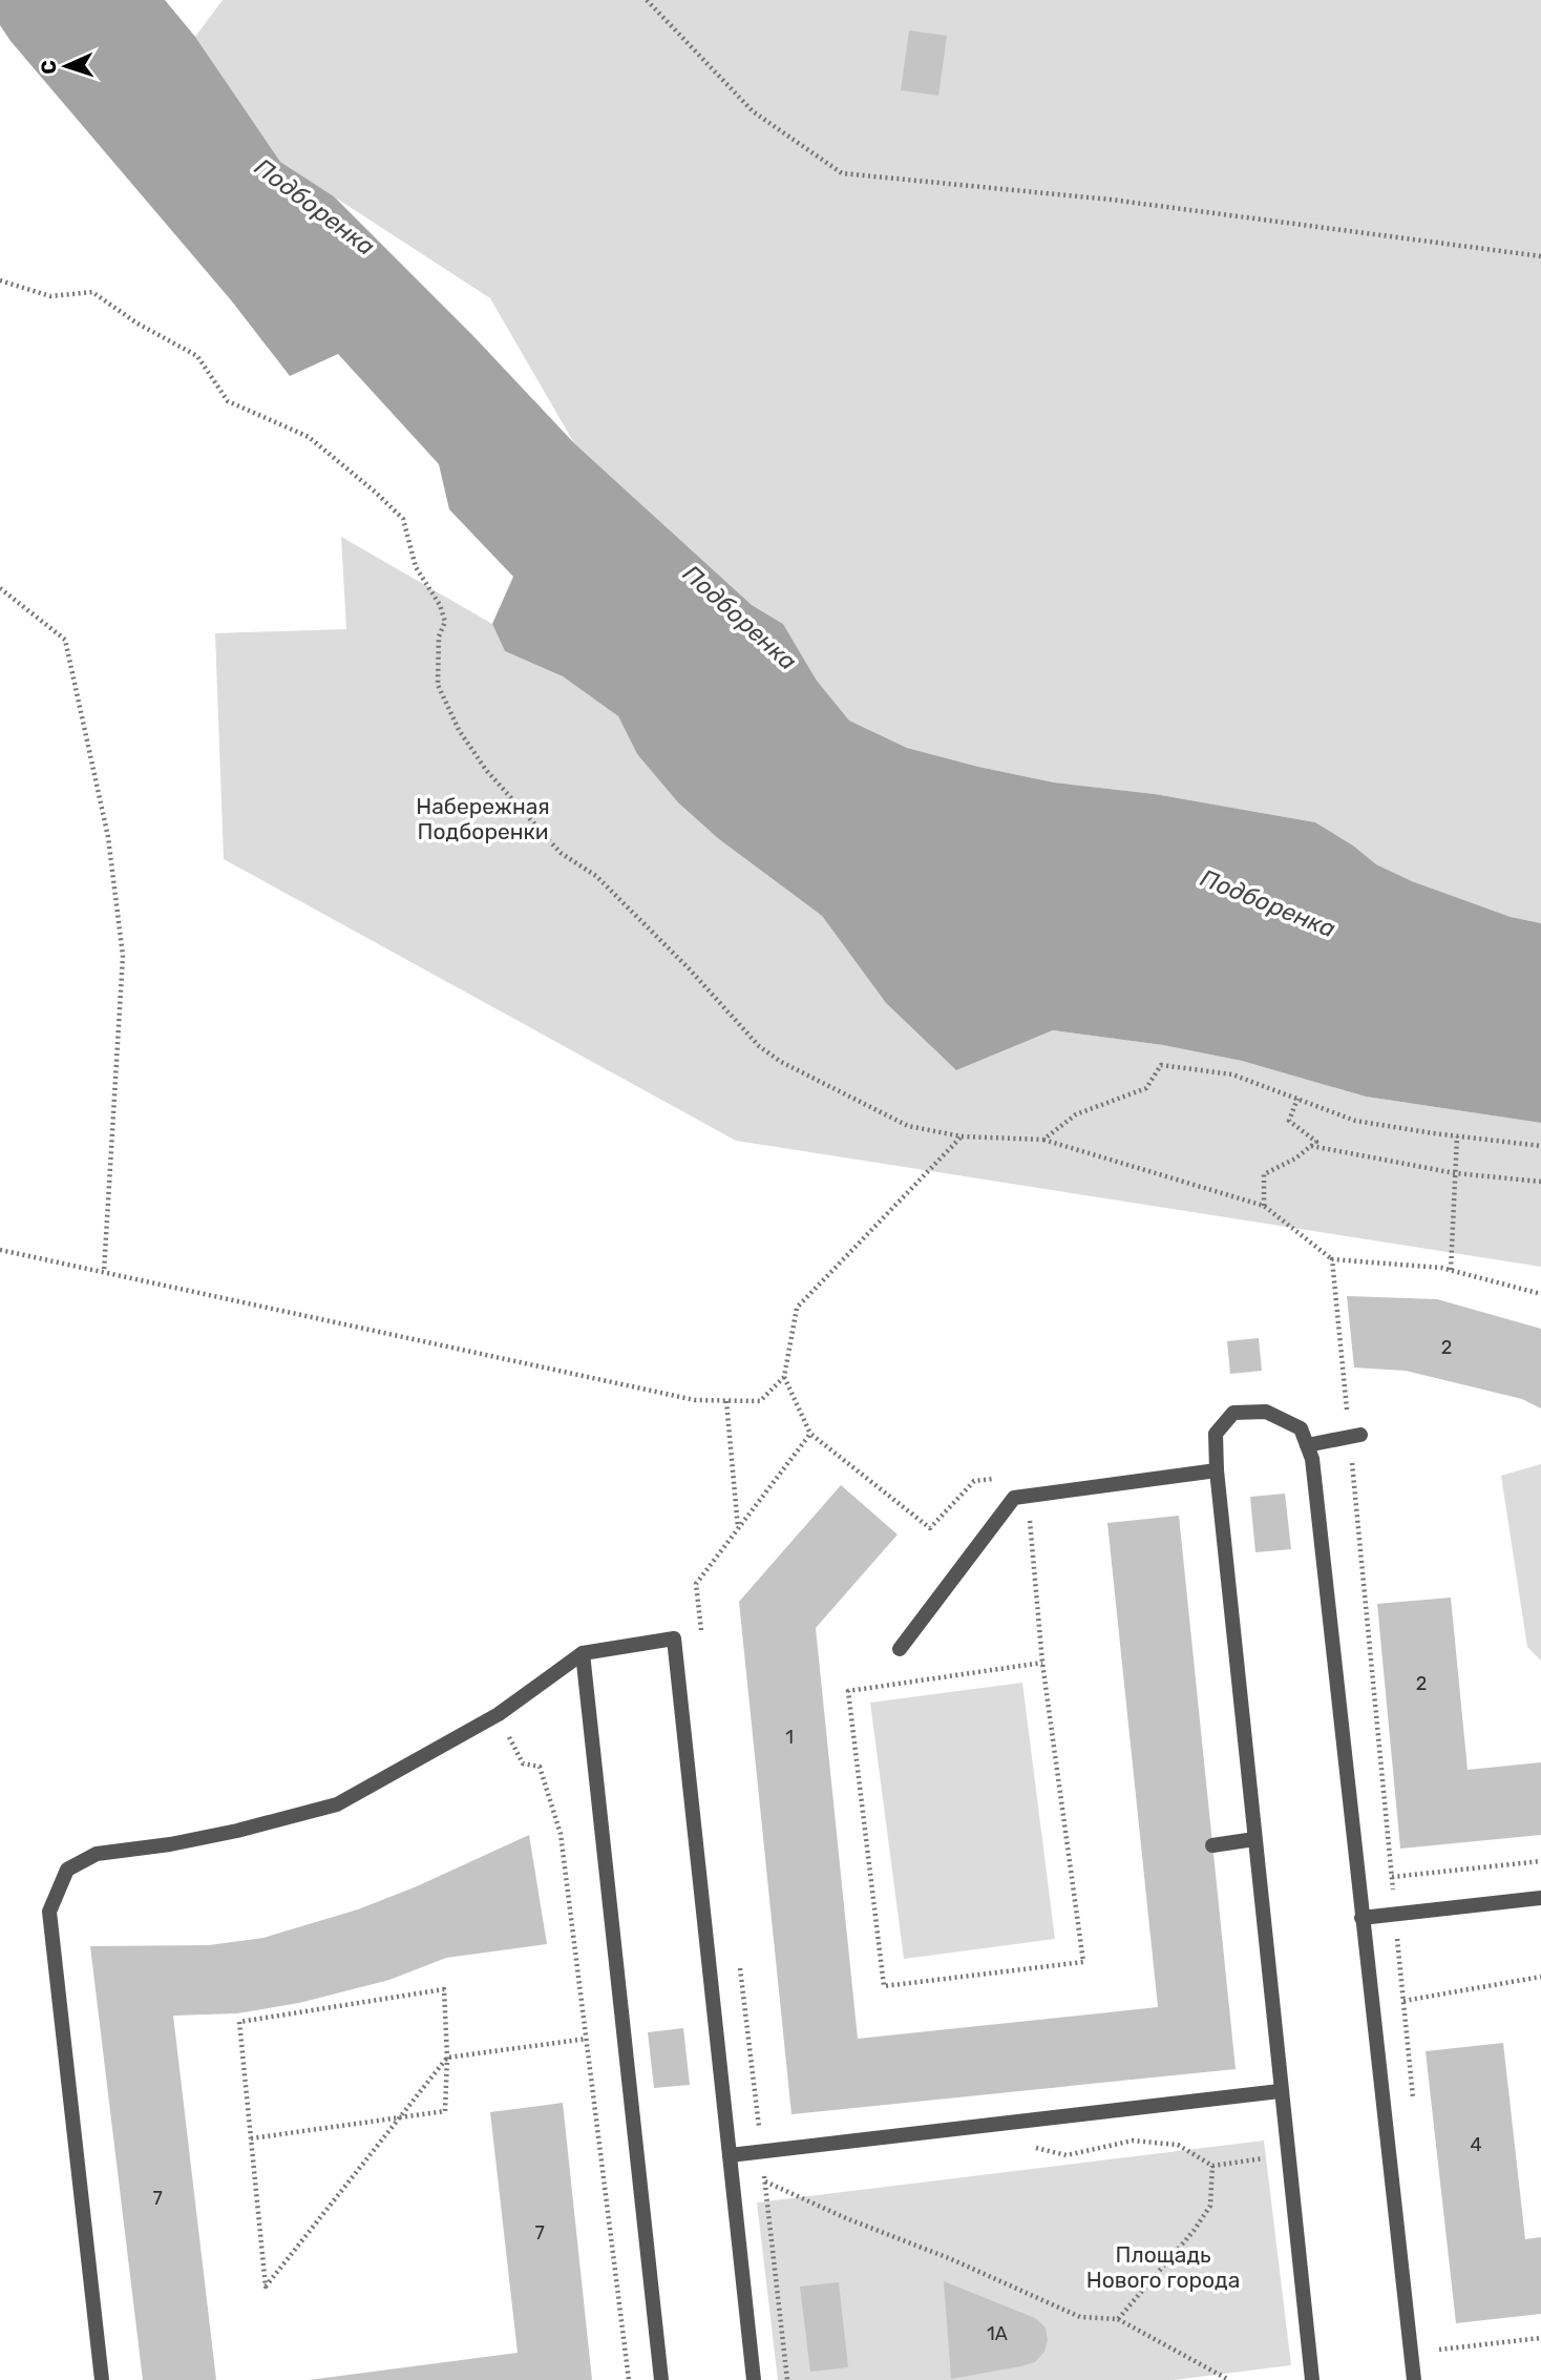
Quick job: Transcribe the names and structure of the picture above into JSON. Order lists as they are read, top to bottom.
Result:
{
  "water": ["Подборенка"],
  "parks": ["Набережная Подборенки", "Площадь Нового города"],
  "house_numbers": [
    "2",
    "2",
    "1",
    "4",
    "7",
    "7",
    "1А"
  ],
  "north": "left"
}
